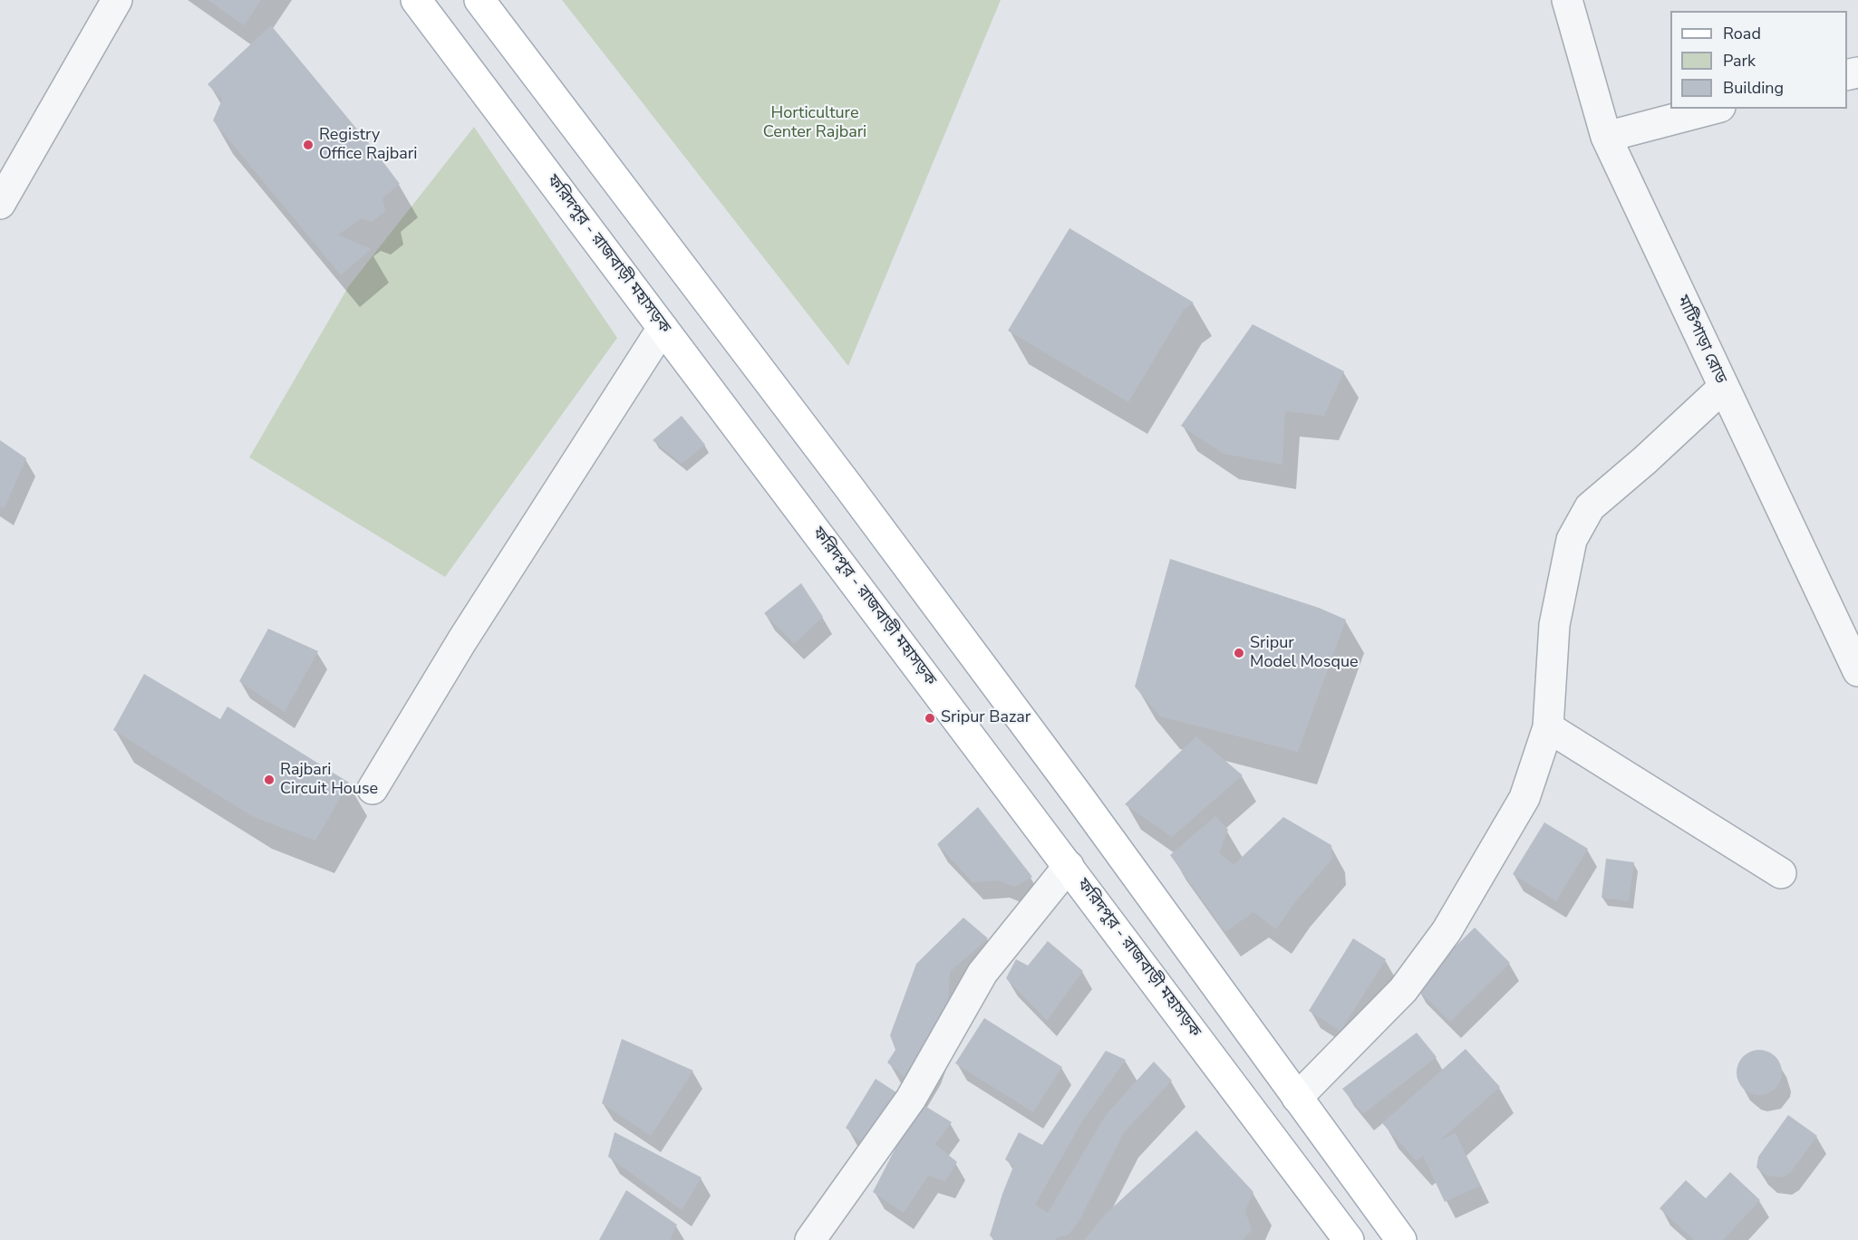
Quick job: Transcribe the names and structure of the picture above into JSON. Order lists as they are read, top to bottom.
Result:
{
  "streets": {
    "main road": ["ফরিদপুর - রাজবাড়ী মহাসড়ক"],
    "street": ["মাটিপাড়া রোড"]
  },
  "parks": ["Horticulture Center Rajbari"],
  "places": [
    "Registry Office Rajbari",
    "Sripur Model Mosque",
    "Sripur Bazar",
    "Rajbari Circuit House"
  ],
  "legend": ["Road", "Park", "Building"]
}
